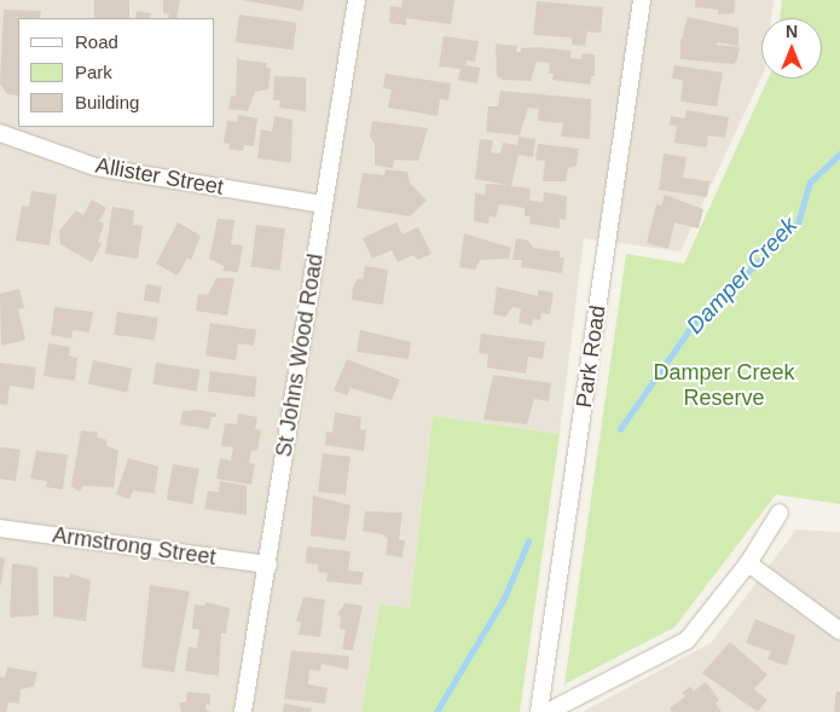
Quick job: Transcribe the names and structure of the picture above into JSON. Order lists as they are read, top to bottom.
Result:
{
  "streets": {
    "street": [
      "Allister Street",
      "St Johns Wood Road",
      "Park Road",
      "Armstrong Street"
    ]
  },
  "crossings": [
    ["Allister Street", "St Johns Wood Road"],
    ["St Johns Wood Road", "Armstrong Street"]
  ],
  "water": ["Damper Creek"],
  "parks": ["Damper Creek Reserve"],
  "legend": ["Road", "Park", "Building"],
  "north": "top"
}
